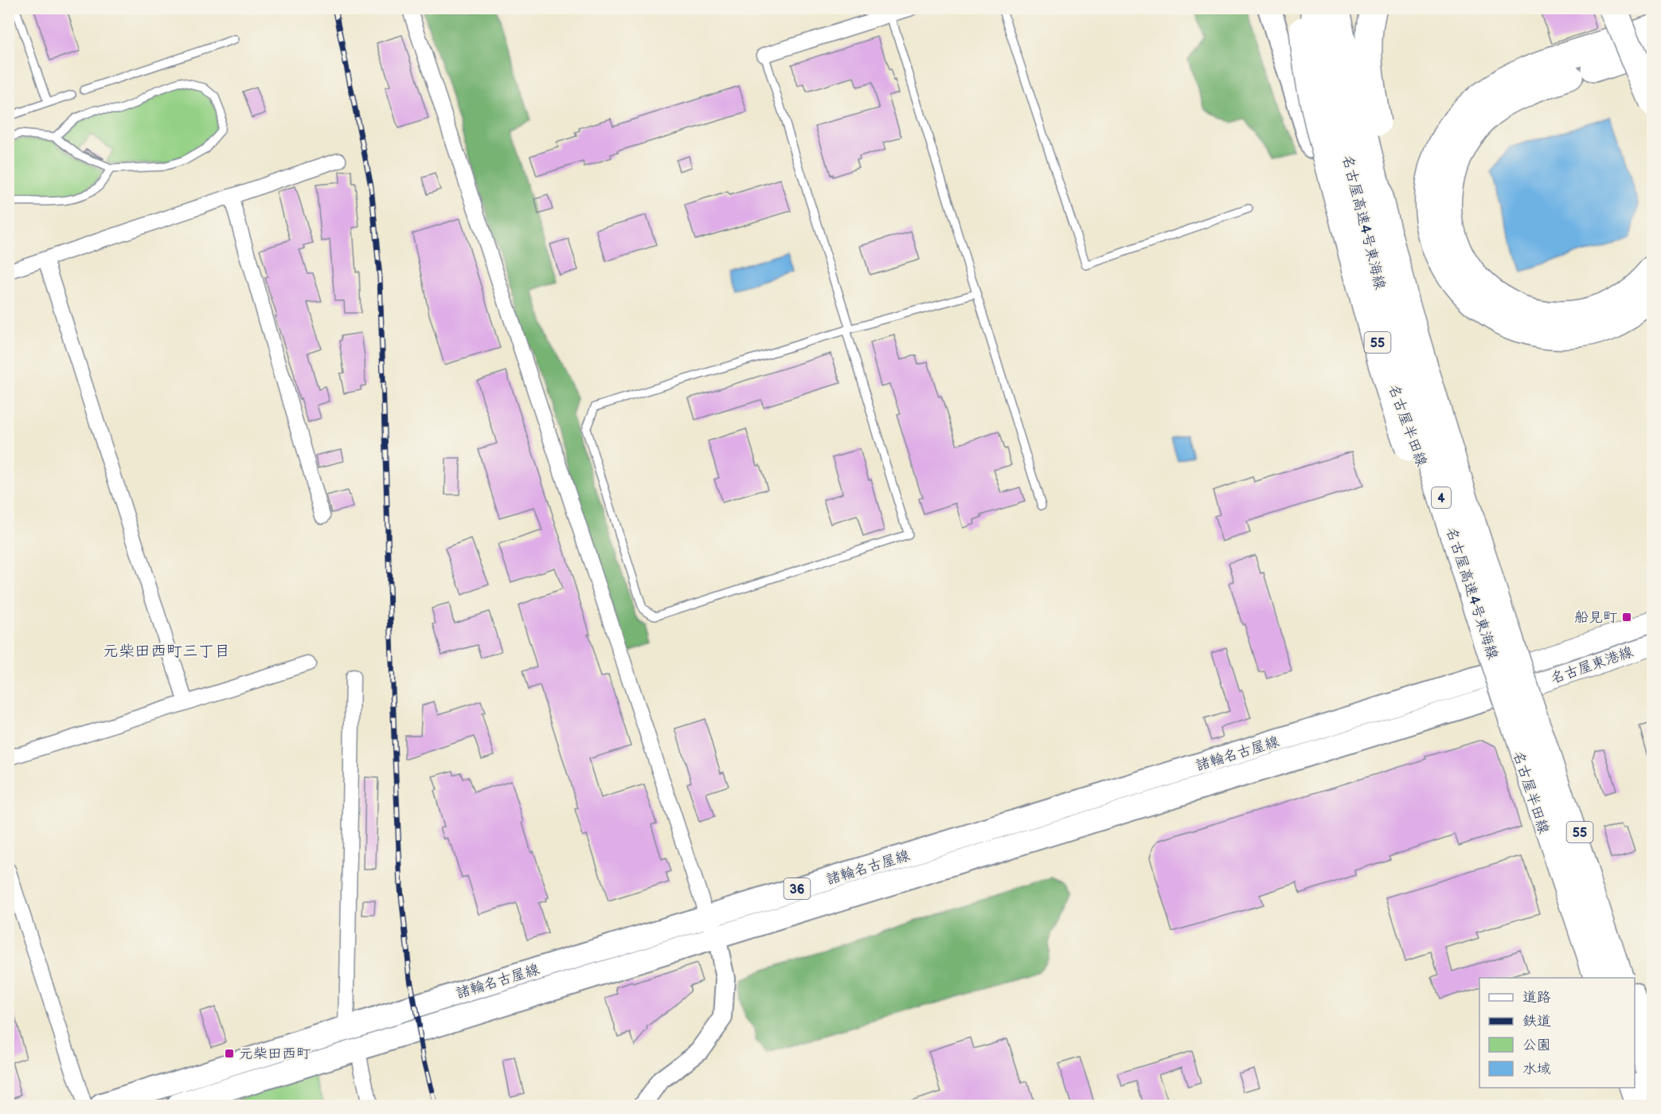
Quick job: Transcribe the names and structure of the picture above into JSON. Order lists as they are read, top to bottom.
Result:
{
  "streets": {
    "highway": ["名古屋高速4号東海線", "4"],
    "main road": [
      "55",
      "名古屋半田線",
      "名古屋東港線",
      "諸輪名古屋線",
      "36"
    ]
  },
  "crossings": [
    ["名古屋高速4号東海線", "名古屋半田線"],
    ["名古屋高速4号東海線", "諸輪名古屋線"],
    ["55", "名古屋東港線"],
    ["55", "諸輪名古屋線"],
    ["名古屋半田線", "諸輪名古屋線"],
    ["名古屋東港線", "諸輪名古屋線"]
  ],
  "districts": ["元柴田西町三丁目"],
  "places": {
    "transit": ["船見町", "元柴田西町"]
  },
  "legend": [
    "道路",
    "鉄道",
    "公園",
    "水域"
  ]
}
